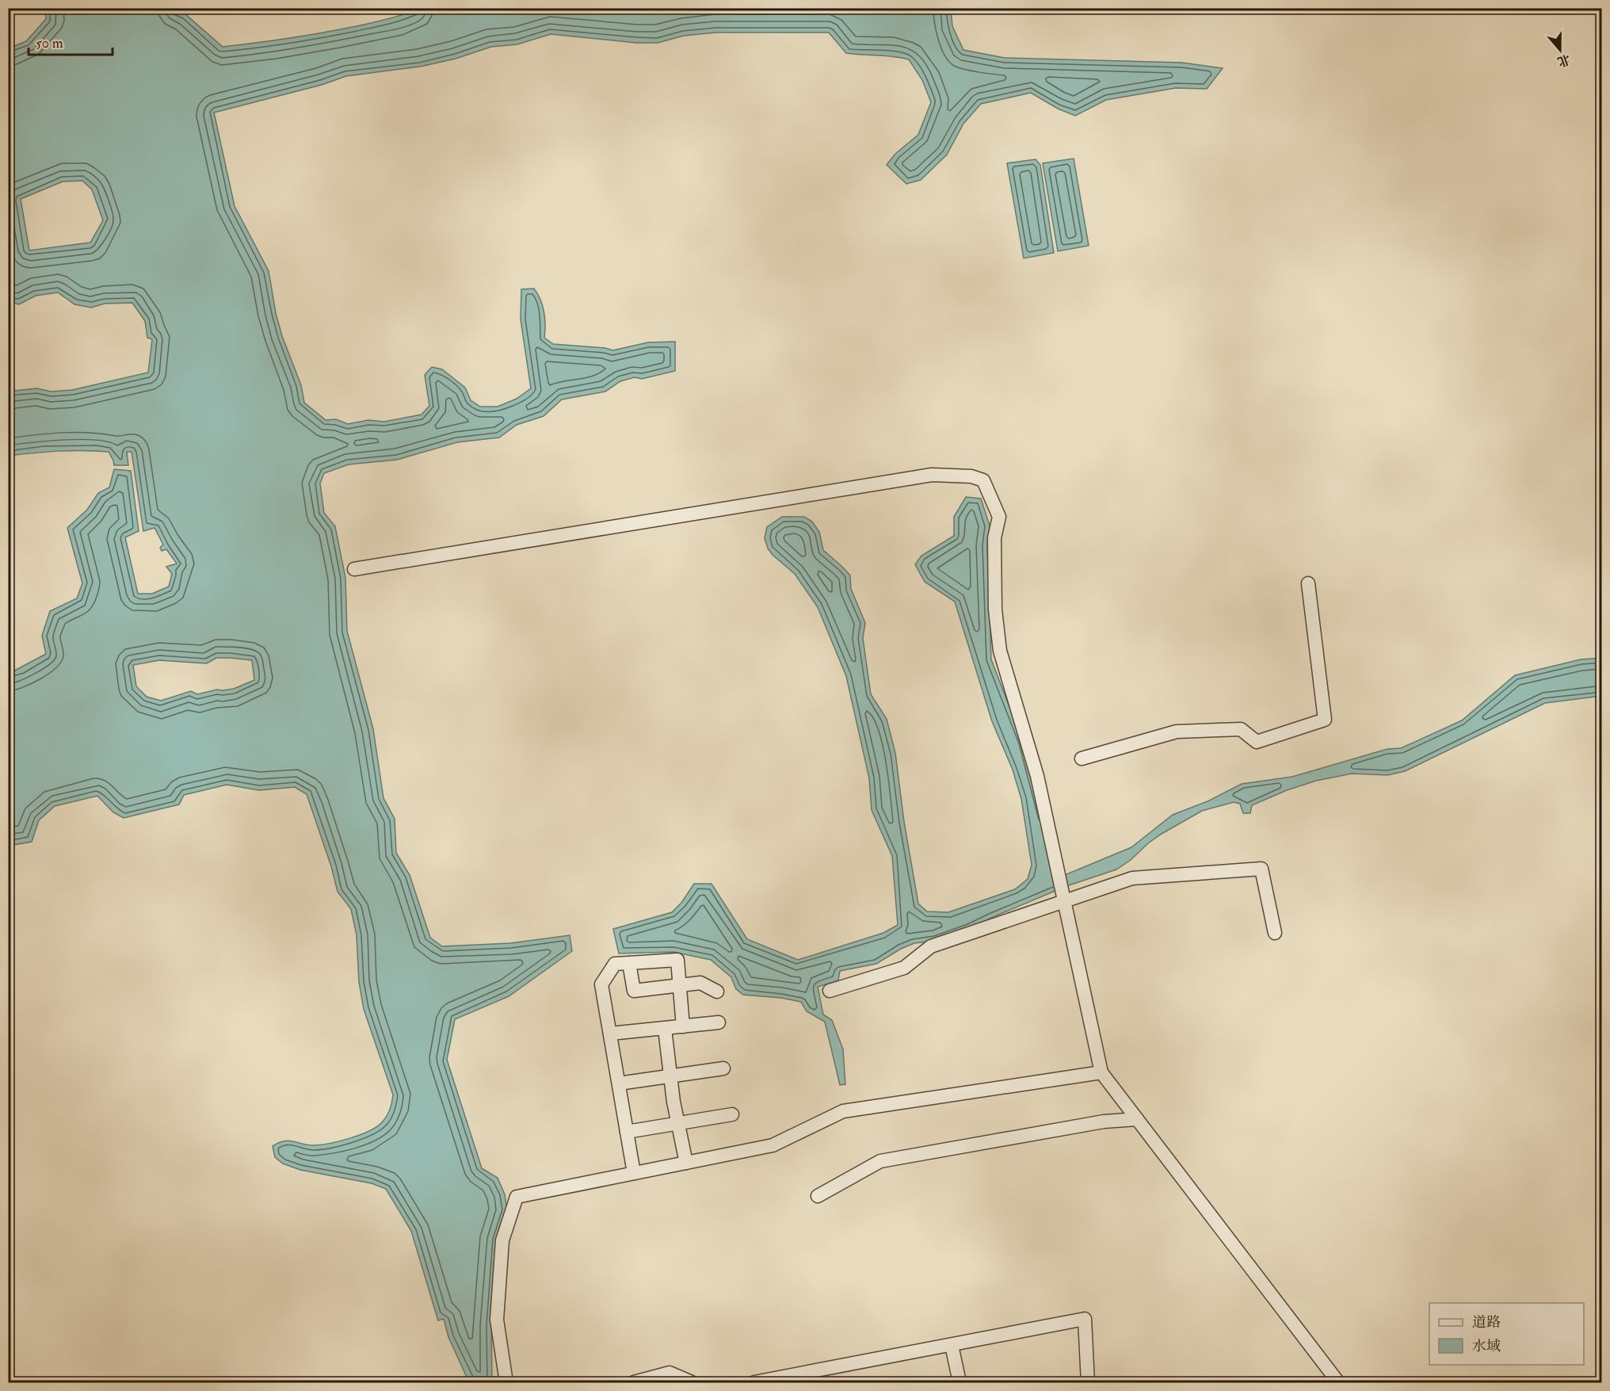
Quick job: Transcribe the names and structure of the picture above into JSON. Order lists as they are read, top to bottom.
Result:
{
  "legend": ["道路", "水域"],
  "scale_bar": "50 m",
  "north": "bottom"
}
